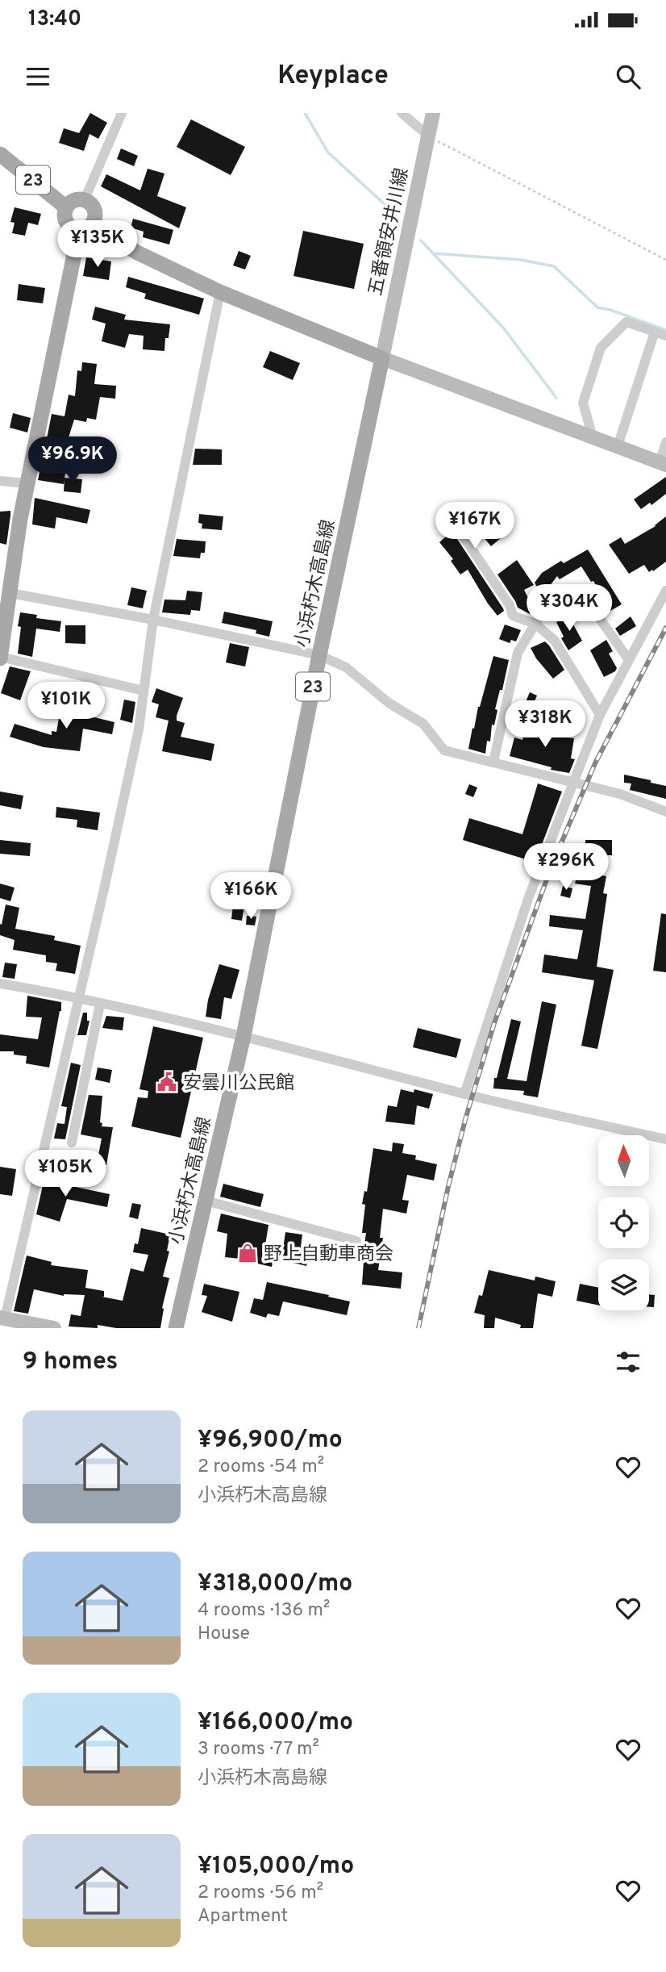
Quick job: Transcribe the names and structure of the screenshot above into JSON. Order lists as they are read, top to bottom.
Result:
{
  "streets": {
    "main road": ["23", "五番領安井川線", "小浜朽木高島線"]
  },
  "crossings": [
    ["23", "五番領安井川線"],
    ["23", "小浜朽木高島線"],
    ["五番領安井川線", "小浜朽木高島線"]
  ],
  "places": {
    "public building": ["安曇川公民館"],
    "shop": ["野上自動車商会"]
  },
  "north": "top",
  "page": {
    "status": "13:40",
    "header": "Keyplace",
    "price": [
      "¥135K",
      "¥96.9K",
      "¥167K",
      "¥304K",
      "¥101K",
      "¥318K",
      "¥296K",
      "¥166K",
      "¥105K"
    ],
    "heading": "9 homes",
    "list": [
      {
        "name": "¥96,900/mo",
        "note": "2 rooms · 54 m² · 小浜朽木高島線"
      },
      {
        "name": "¥318,000/mo",
        "note": "4 rooms · 136 m² · House"
      },
      {
        "name": "¥166,000/mo",
        "note": "3 rooms · 77 m² · 小浜朽木高島線"
      },
      {
        "name": "¥105,000/mo",
        "note": "2 rooms · 56 m² · Apartment"
      }
    ]
  }
}
